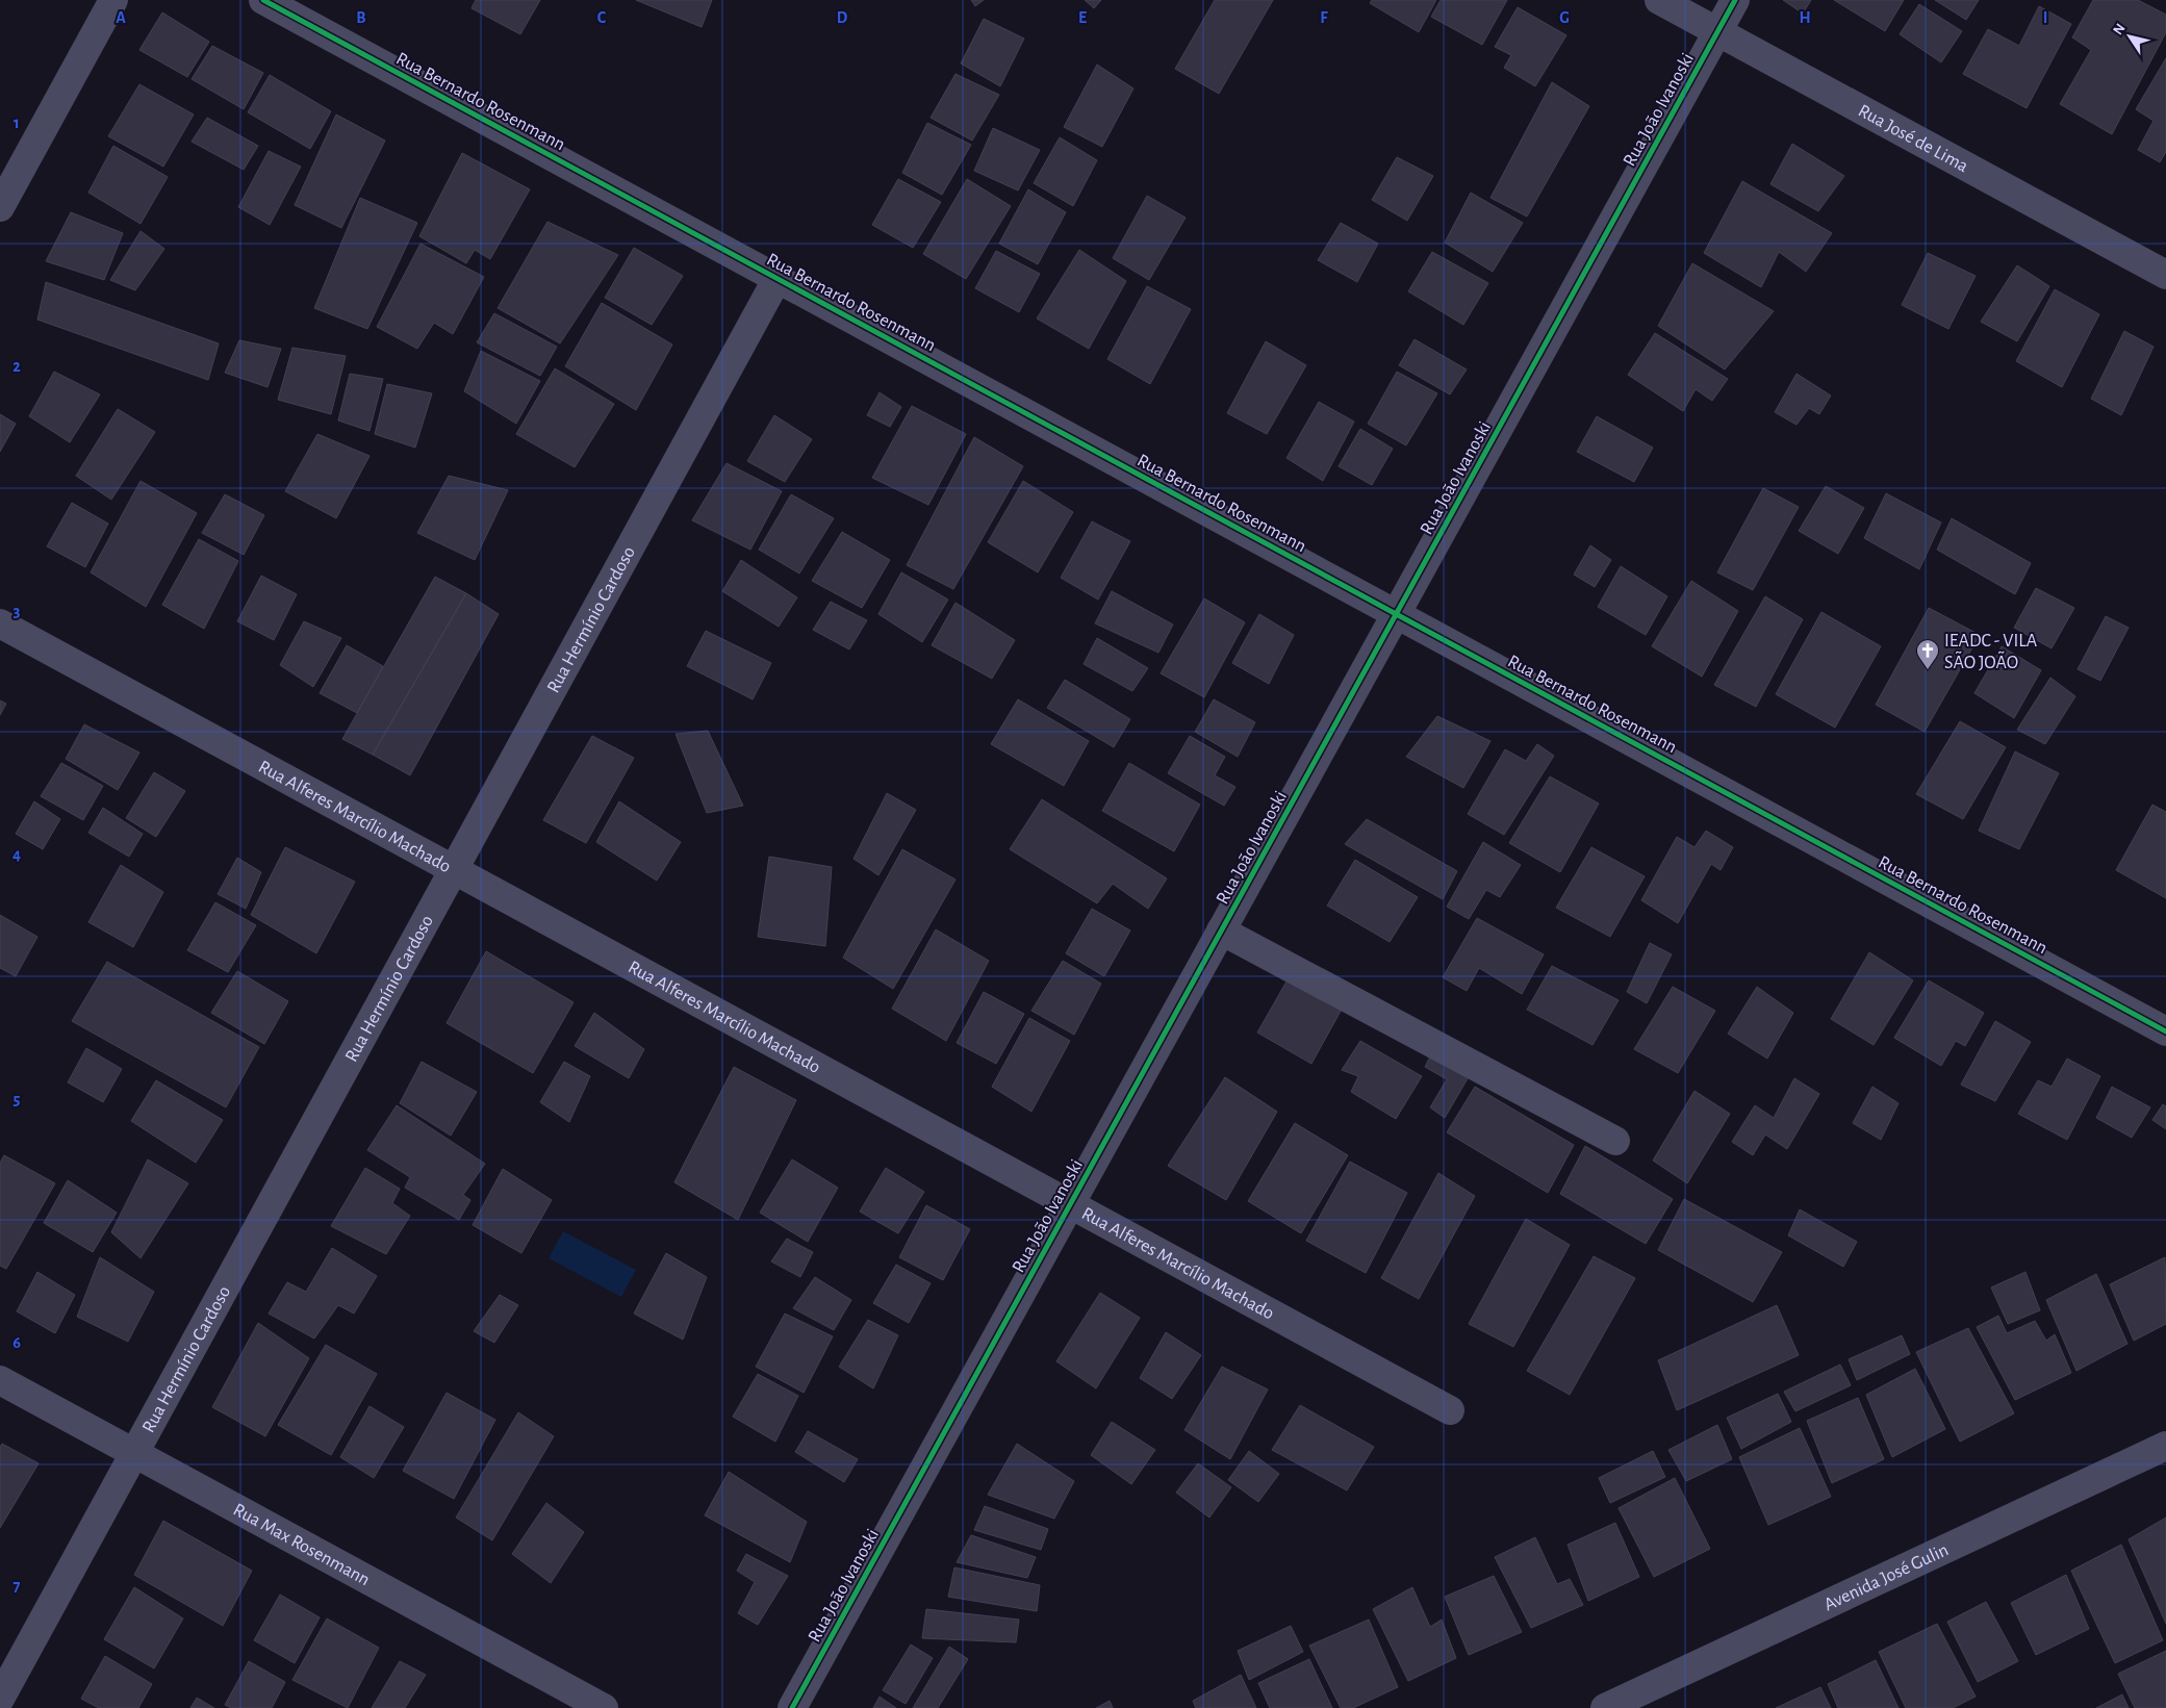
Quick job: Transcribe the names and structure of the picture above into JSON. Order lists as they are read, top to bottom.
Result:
{
  "streets": {
    "street": [
      "Rua Bernardo Rosenmann",
      "Rua João Ivanoski",
      "Rua José de Lima",
      "Rua Hermínio Cardoso",
      "Rua Alferes Marcílio Machado",
      "Rua Max Rosenmann",
      "Avenida José Gulin"
    ]
  },
  "crossings": [
    ["Rua Bernardo Rosenmann", "Rua João Ivanoski"],
    ["Rua Bernardo Rosenmann", "Rua Hermínio Cardoso"],
    ["Rua João Ivanoski", "Rua José de Lima"],
    ["Rua João Ivanoski", "Rua Alferes Marcílio Machado"],
    ["Rua Hermínio Cardoso", "Rua Alferes Marcílio Machado"],
    ["Rua Hermínio Cardoso", "Rua Max Rosenmann"]
  ],
  "places": {
    "church": ["IEADC - VILA SÃO JOÃO"]
  },
  "north": "top left",
  "grid": {
    "columns": [
      "A",
      "B",
      "C",
      "D",
      "E",
      "F",
      "G",
      "H",
      "I"
    ],
    "rows": [
      "1",
      "2",
      "3",
      "4",
      "5",
      "6",
      "7"
    ]
  }
}
